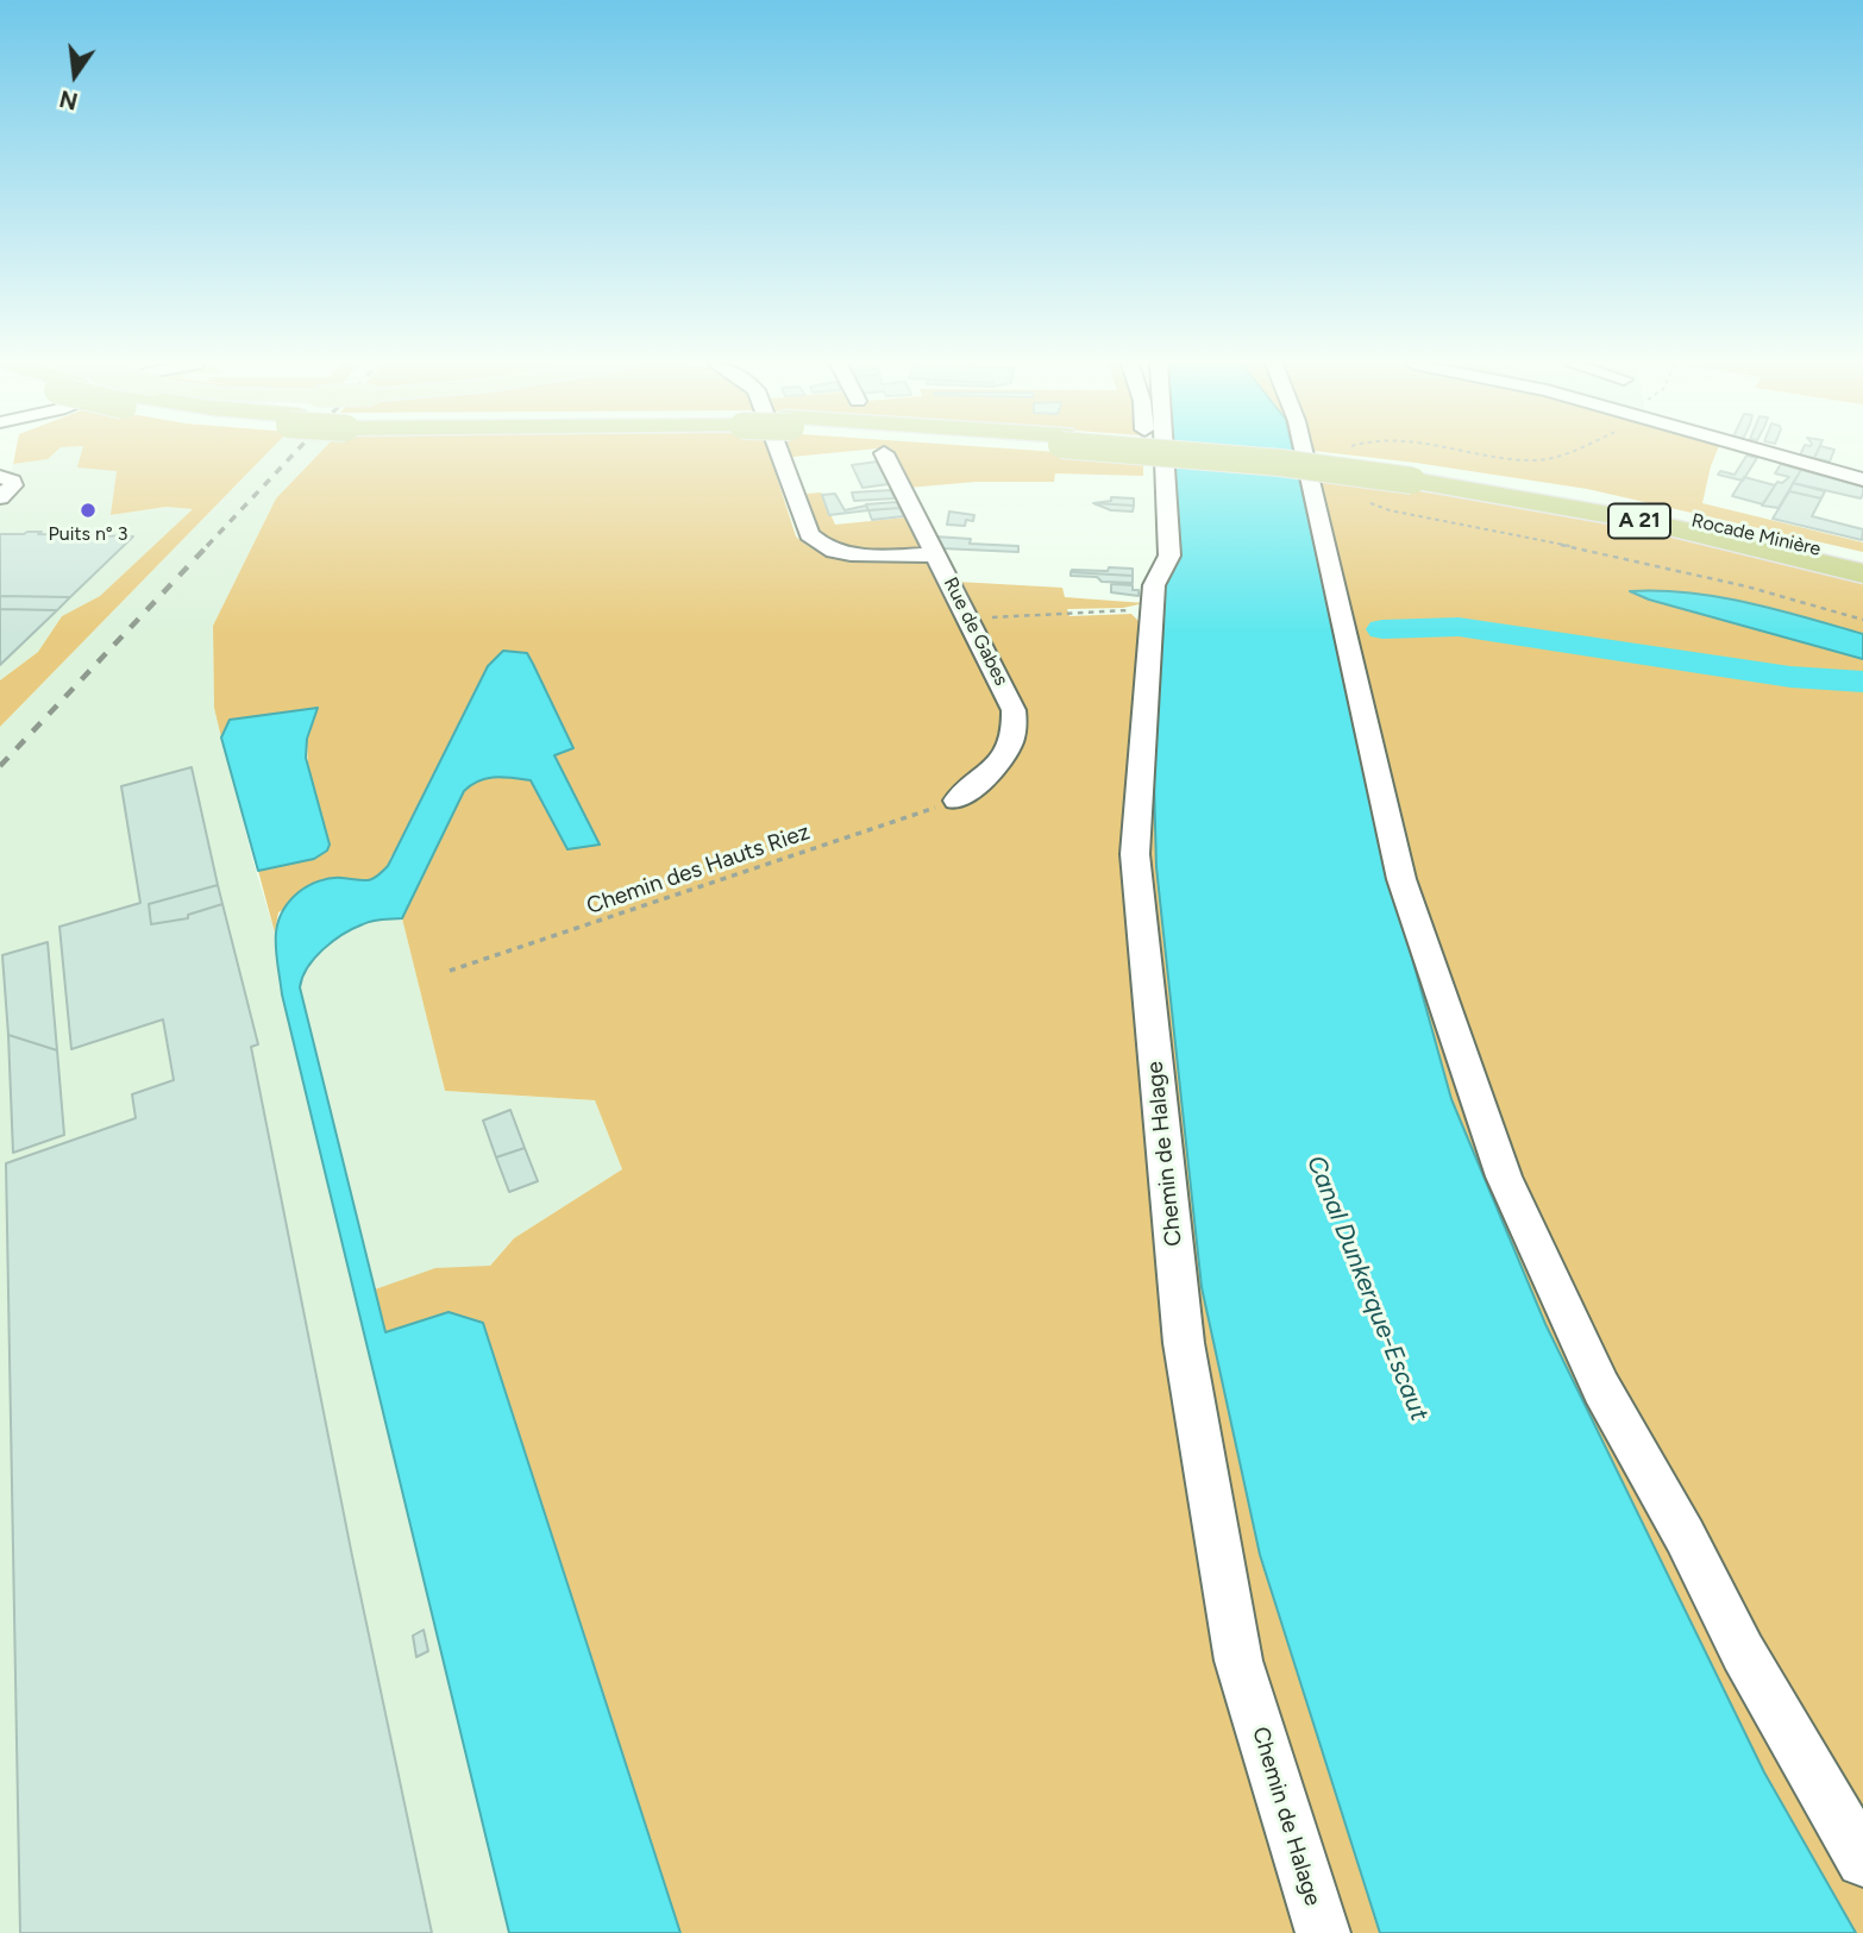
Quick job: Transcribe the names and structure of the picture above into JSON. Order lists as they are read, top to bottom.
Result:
{
  "streets": {
    "highway": ["A 21", "Rocade Minière"],
    "street": ["Rue de Gabes", "Chemin de Halage"],
    "path": ["Chemin des Hauts Riez"]
  },
  "crossings": [
    ["Rue de Gabes", "Chemin des Hauts Riez"]
  ],
  "water": ["Canal Dunkerque-Escaut"],
  "places": ["Puits n° 3"],
  "north": "bottom"
}
